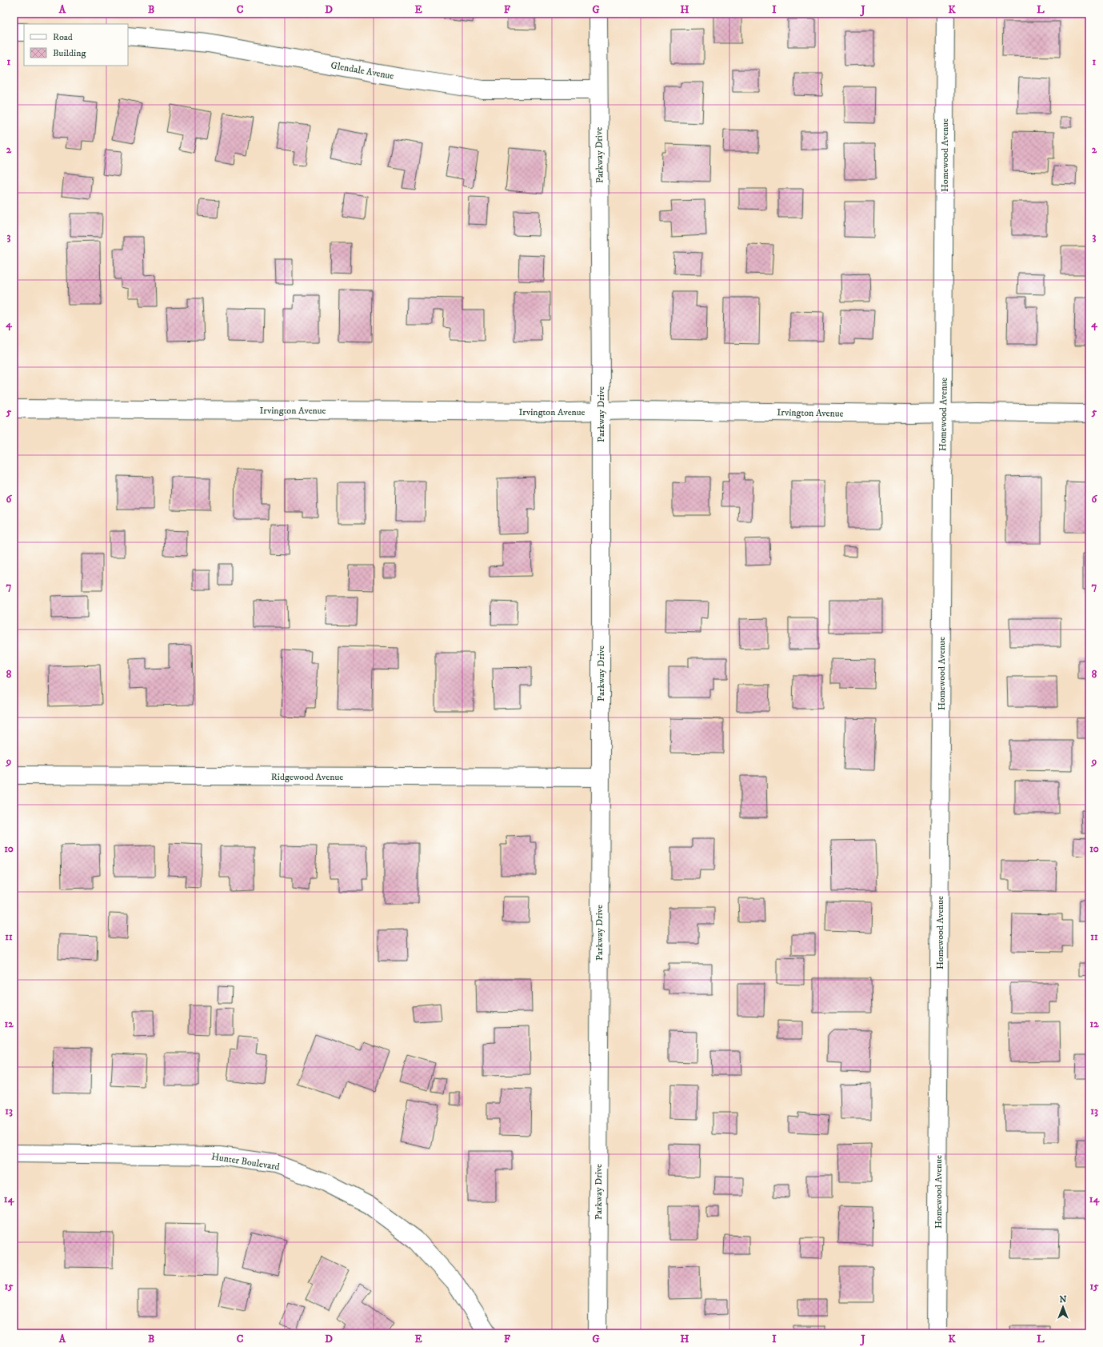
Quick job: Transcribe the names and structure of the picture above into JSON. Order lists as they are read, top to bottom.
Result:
{
  "streets": {
    "street": [
      "Glendale Avenue",
      "Parkway Drive",
      "Homewood Avenue",
      "Irvington Avenue",
      "Ridgewood Avenue",
      "Hunter Boulevard"
    ]
  },
  "crossings": [
    ["Glendale Avenue", "Parkway Drive"],
    ["Parkway Drive", "Irvington Avenue"],
    ["Parkway Drive", "Ridgewood Avenue"],
    ["Homewood Avenue", "Irvington Avenue"]
  ],
  "legend": ["Road", "Building"],
  "north": "top",
  "grid": {
    "columns": [
      "A",
      "B",
      "C",
      "D",
      "E",
      "F",
      "G",
      "H",
      "I",
      "J",
      "K",
      "L"
    ],
    "rows": [
      "1",
      "2",
      "3",
      "4",
      "5",
      "6",
      "7",
      "8",
      "9",
      "10",
      "11",
      "12",
      "13",
      "14",
      "15"
    ]
  }
}
